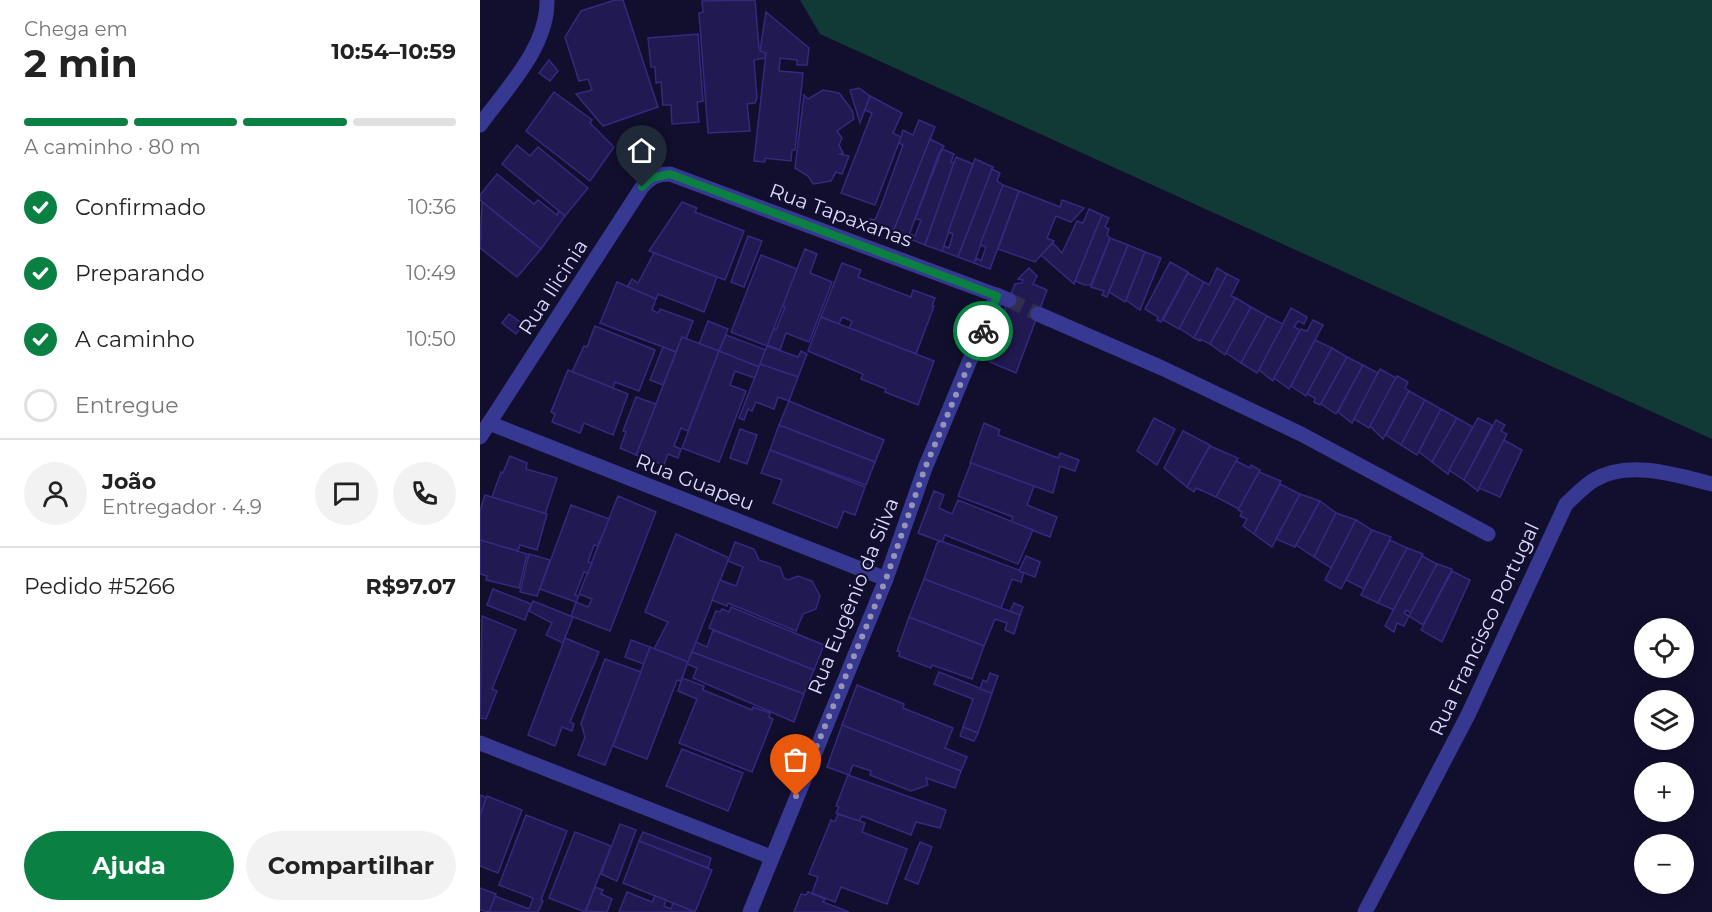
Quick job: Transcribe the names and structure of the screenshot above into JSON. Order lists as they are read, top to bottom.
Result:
{
  "streets": {
    "street": [
      "Rua Tapaxanas",
      "Rua Ilicinia",
      "Rua Guapeu",
      "Rua Eugênio da Silva",
      "Rua Francisco Portugal"
    ]
  },
  "crossings": [
    ["Rua Tapaxanas", "Rua Ilicinia"],
    ["Rua Tapaxanas", "Rua Eugênio da Silva"],
    ["Rua Ilicinia", "Rua Guapeu"],
    ["Rua Guapeu", "Rua Eugênio da Silva"]
  ],
  "page": {
    "heading": ["2 min", "Chega em", "10:54–10:59"],
    "panel": [
      "João",
      "Entregador · 4.9",
      "Pedido #5266",
      "R$97.07"
    ],
    "bar": "A caminho · 80 m",
    "list": [
      ["Confirmado", "10:36"],
      ["Preparando", "10:49"],
      ["A caminho", "10:50"],
      "Entregue"
    ],
    "map_buttons": ["+", "−"],
    "buttons": ["Ajuda", "Compartilhar"]
  }
}
